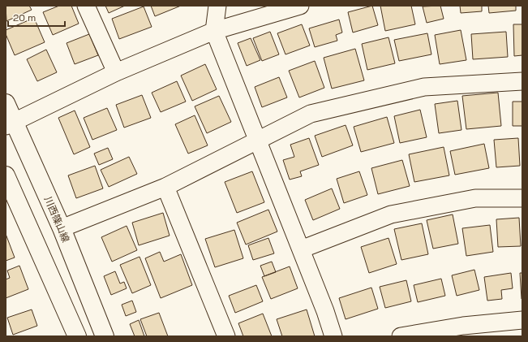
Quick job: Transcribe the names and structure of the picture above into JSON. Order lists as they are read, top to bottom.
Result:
{
  "streets": {
    "main road": ["川西篠山線"]
  },
  "scale_bar": "20 m"
}
